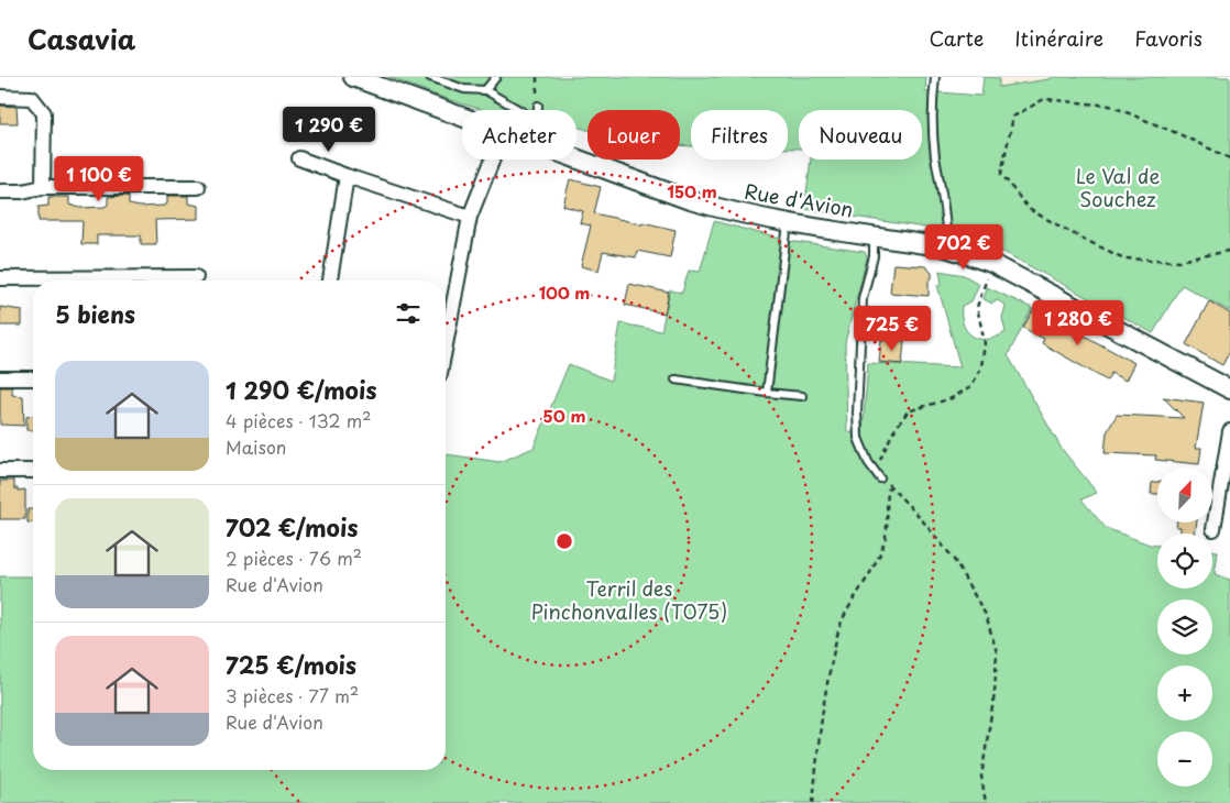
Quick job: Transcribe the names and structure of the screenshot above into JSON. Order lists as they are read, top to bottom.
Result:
{
  "streets": {
    "street": ["Rue d'Avion"]
  },
  "parks": ["Le Val de Souchez", "Terril des Pinchonvalles (T075)"],
  "north": "top right",
  "page": {
    "header": "Casavia",
    "nav": ["Carte", "Itinéraire", "Favoris"],
    "price": [
      "1 290 €",
      "1 100 €",
      "702 €",
      "1 280 €",
      "725 €"
    ],
    "chip": [
      "Acheter",
      "Louer",
      "Filtres",
      "Nouveau"
    ],
    "heading": "5 biens",
    "list": [
      {
        "name": "1 290 €/mois",
        "note": "4 pièces · 132 m² · Maison"
      },
      {
        "name": "702 €/mois",
        "note": "2 pièces · 76 m² · Rue d'Avion"
      },
      {
        "name": "725 €/mois",
        "note": "3 pièces · 77 m² · Rue d'Avion"
      }
    ],
    "map_buttons": ["+", "−"]
  },
  "rings": ["150 m", "100 m", "50 m"]
}
